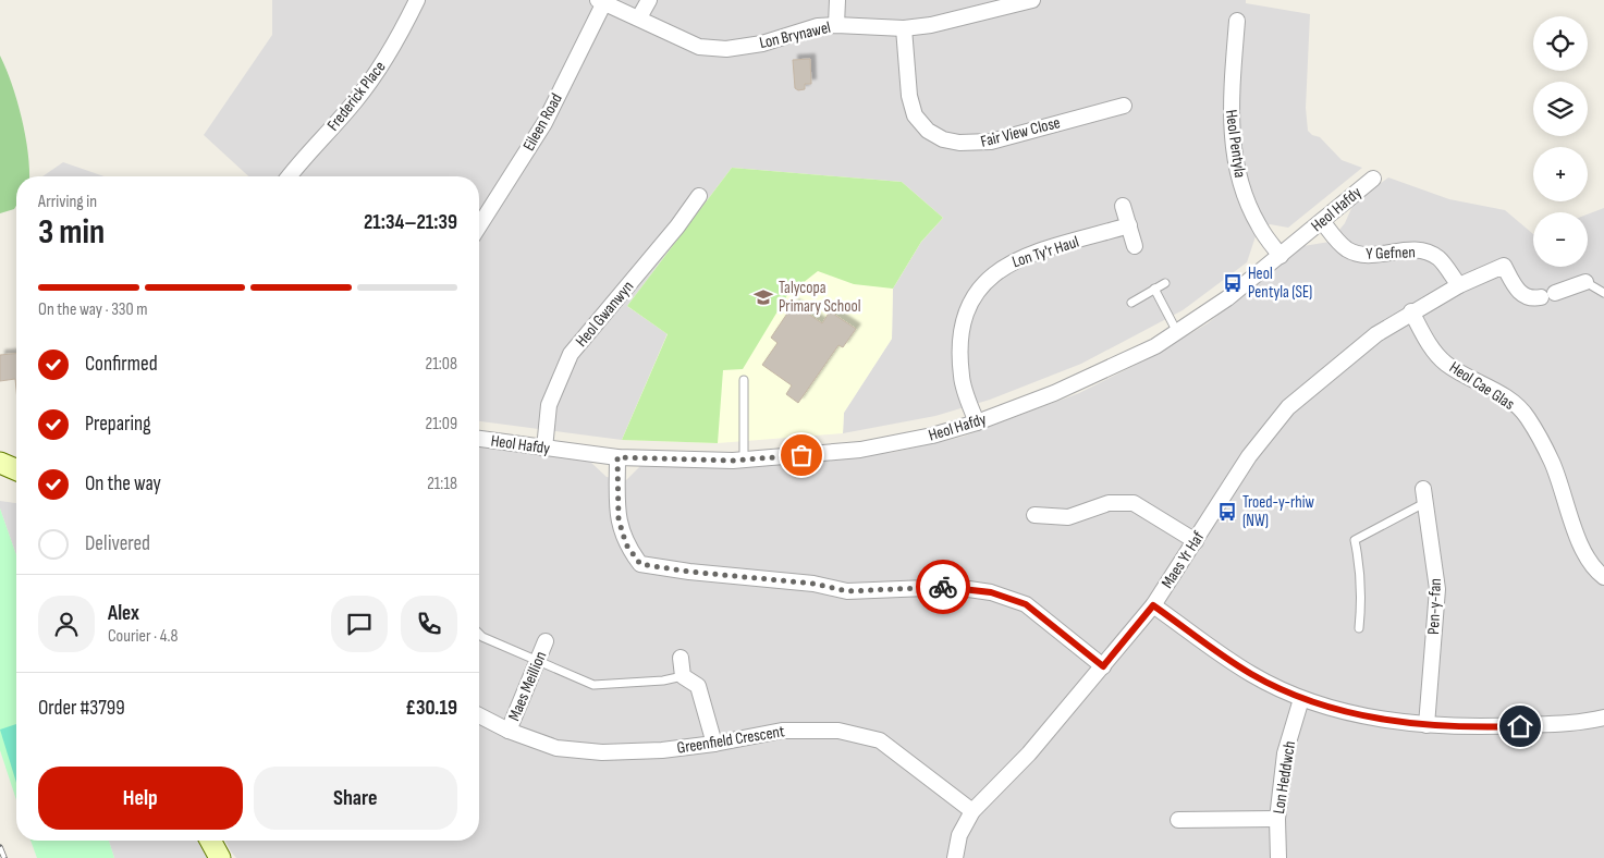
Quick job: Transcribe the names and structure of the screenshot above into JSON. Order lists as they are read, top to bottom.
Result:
{
  "streets": {
    "street": [
      "Lon Brynawel",
      "Frederick Place",
      "Eileen Road",
      "Fair View Close",
      "Heol Pentyla",
      "Heol Hafdy",
      "Lon Ty'r Haul",
      "Y Gefnen",
      "Heol Gwanwyn",
      "Heol Cae Glas",
      "Maes Yr Haf",
      "Pen-y-fan",
      "Maes Meillion",
      "Greenfield Crescent",
      "Lon Heddwch"
    ]
  },
  "crossings": [
    ["Lon Brynawel", "Eileen Road"],
    ["Lon Brynawel", "Fair View Close"],
    ["Heol Pentyla", "Heol Hafdy"],
    ["Heol Hafdy", "Lon Ty'r Haul"],
    ["Heol Hafdy", "Y Gefnen"],
    ["Heol Hafdy", "Heol Gwanwyn"],
    ["Y Gefnen", "Maes Yr Haf"],
    ["Heol Cae Glas", "Maes Yr Haf"],
    ["Maes Yr Haf", "Greenfield Crescent"],
    ["Maes Meillion", "Greenfield Crescent"]
  ],
  "places": {
    "bus stop": ["Heol Pentyla (SE)", "Troed-y-rhiw (NW)"],
    "school or university": ["Talycopa Primary School"]
  },
  "page": {
    "map_buttons": ["+", "−"],
    "heading": ["3 min", "Arriving in", "21:34–21:39"],
    "panel": [
      "Alex",
      "Courier · 4.8",
      "Order #3799",
      "£30.19"
    ],
    "bar": "On the way · 330 m",
    "list": [
      ["Confirmed", "21:08"],
      ["Preparing", "21:09"],
      ["On the way", "21:18"],
      "Delivered"
    ],
    "buttons": ["Help", "Share"]
  }
}
